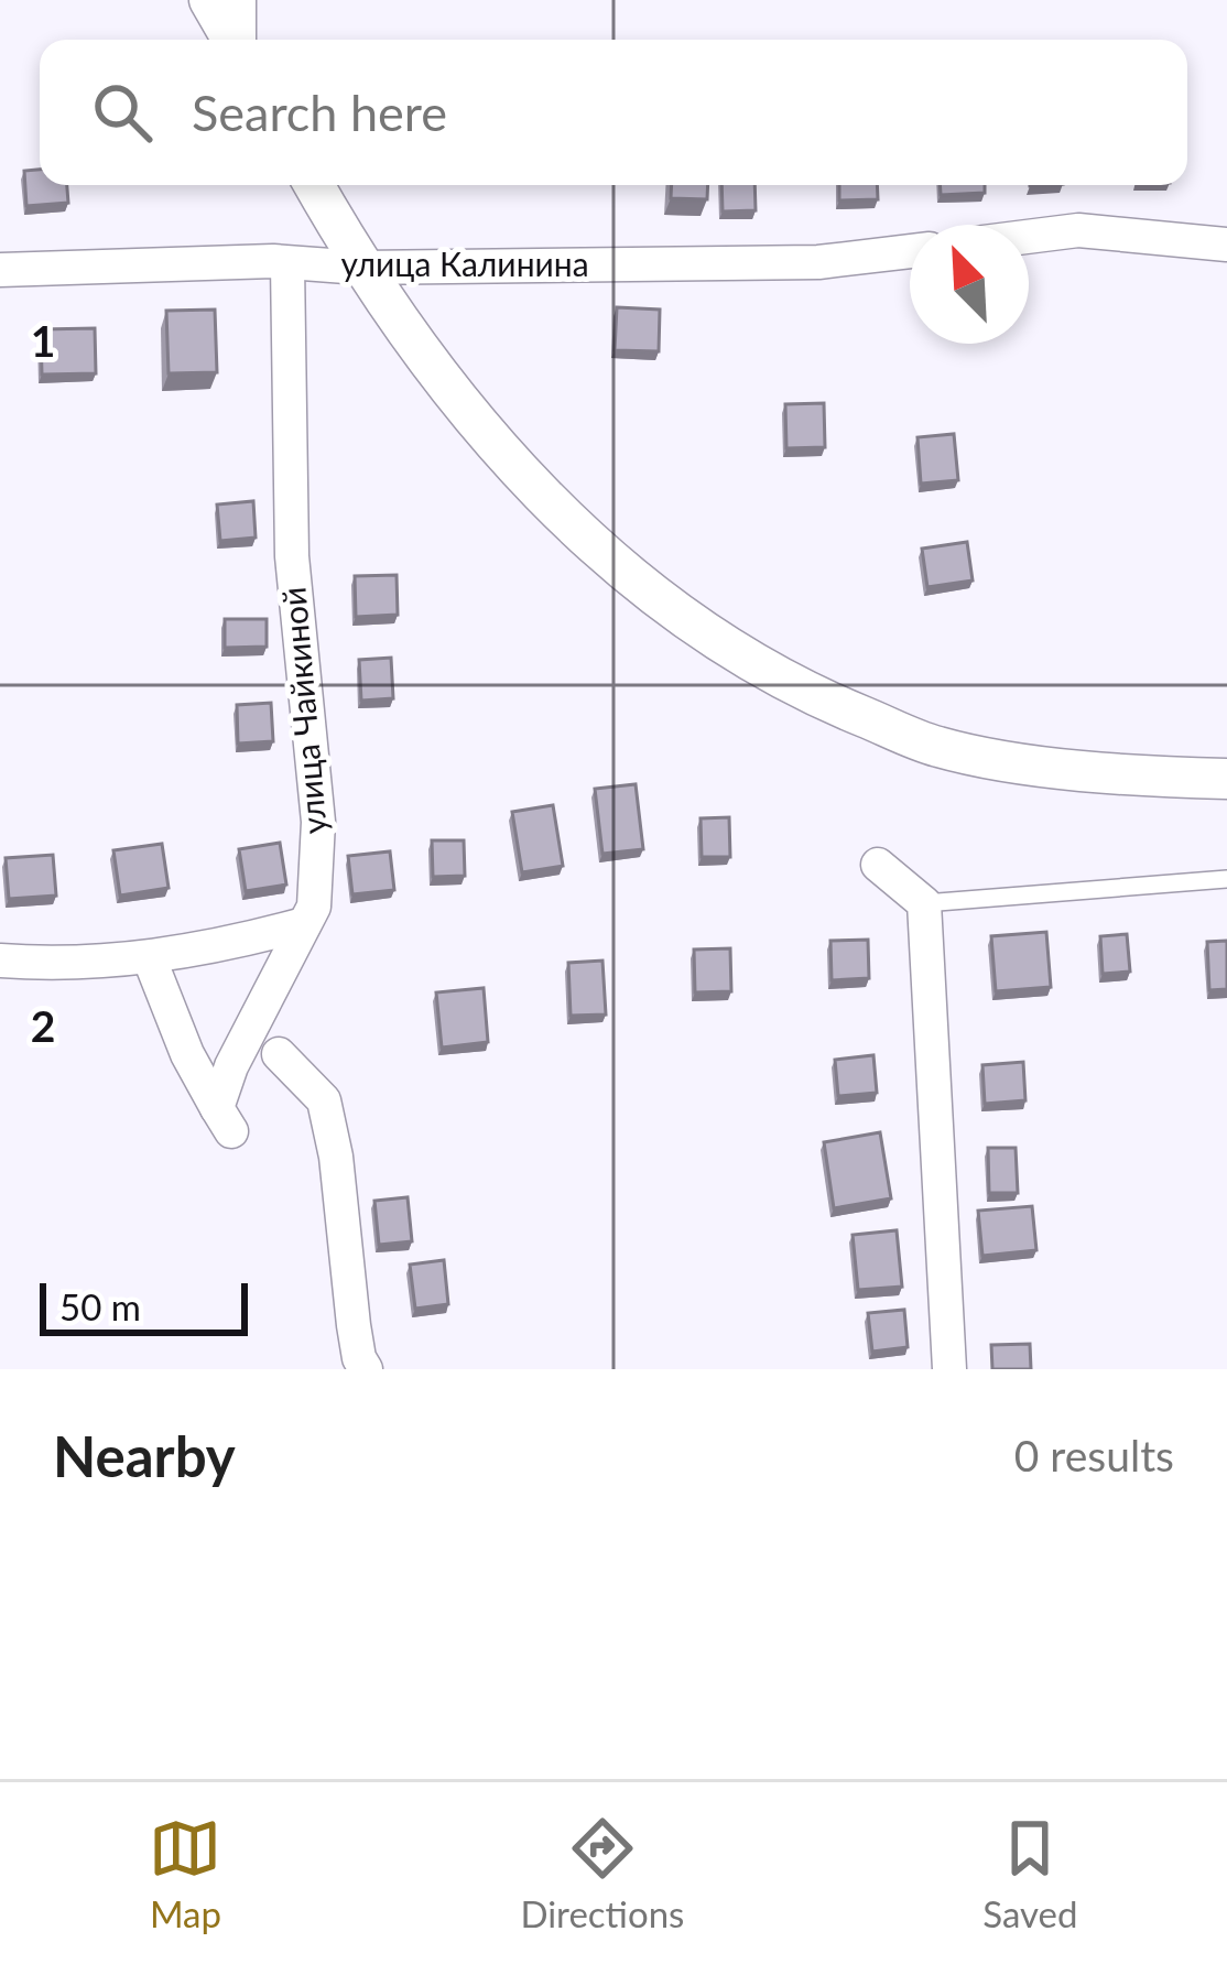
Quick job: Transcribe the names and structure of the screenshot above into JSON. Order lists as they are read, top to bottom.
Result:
{
  "streets": {
    "street": ["улица Калинина", "улица Чайкиной"]
  },
  "crossings": [
    ["улица Калинина", "улица Чайкиной"]
  ],
  "scale_bar": "50 m",
  "north": "top left",
  "page": {
    "search": "Search here",
    "scale": "50 m",
    "heading": ["Nearby", "0 results"],
    "nav": ["Map", "Directions", "Saved"]
  },
  "grid": {
    "rows": ["1", "2"]
  }
}
